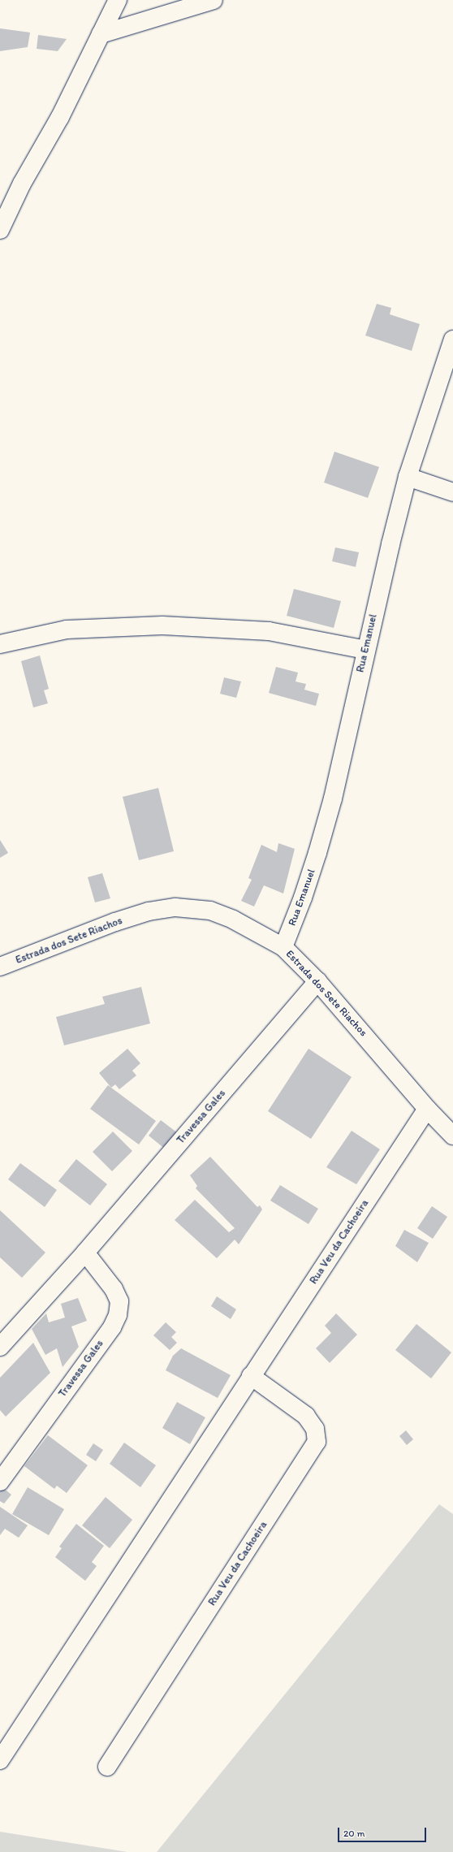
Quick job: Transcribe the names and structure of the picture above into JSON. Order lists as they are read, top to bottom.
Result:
{
  "streets": {
    "street": [
      "Rua Emanuel",
      "Estrada dos Sete Riachos",
      "Travessa Gales",
      "Rua Veu da Cachoeira"
    ]
  },
  "crossings": [
    ["Rua Emanuel", "Estrada dos Sete Riachos"],
    ["Estrada dos Sete Riachos", "Travessa Gales"],
    ["Estrada dos Sete Riachos", "Rua Veu da Cachoeira"]
  ],
  "scale_bar": "20 m"
}
